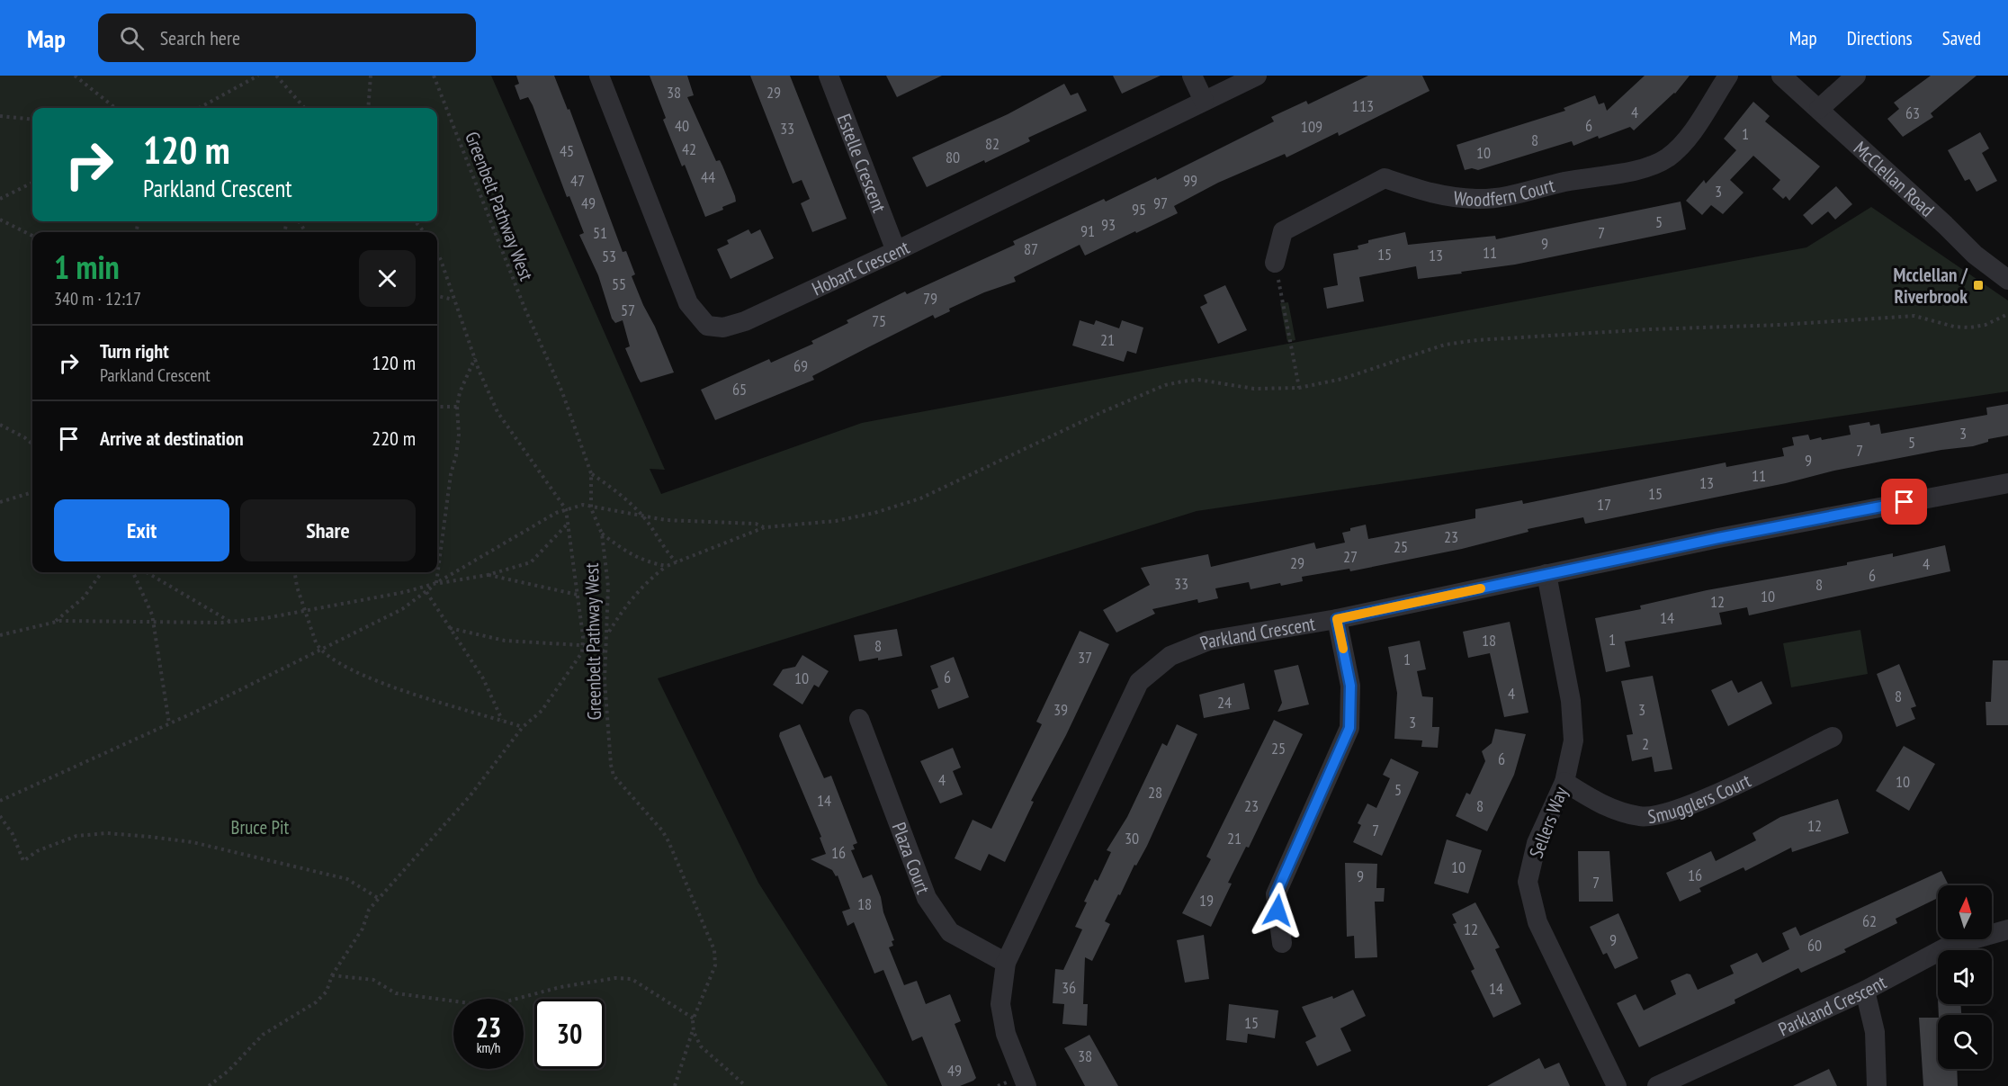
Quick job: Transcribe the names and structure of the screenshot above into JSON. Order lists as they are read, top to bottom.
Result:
{
  "streets": {
    "street": [
      "Estelle Crescent",
      "McClellan Road",
      "Woodfern Court",
      "Hobart Crescent",
      "Parkland Crescent",
      "Smugglers Court",
      "Sellers Way",
      "Plaza Court"
    ],
    "path": ["Greenbelt Pathway West"]
  },
  "crossings": [
    ["Estelle Crescent", "Hobart Crescent"],
    ["Parkland Crescent", "Sellers Way"],
    ["Parkland Crescent", "Plaza Court"],
    ["Smugglers Court", "Sellers Way"]
  ],
  "parks": ["Bruce Pit"],
  "places": {
    "transit": ["Mcclellan / Riverbrook"]
  },
  "house_numbers": [
    "38",
    "29",
    "113",
    "4",
    "63",
    "40",
    "6",
    "109",
    "33",
    "1",
    "8",
    "82",
    "42",
    "45",
    "10",
    "80",
    "44",
    "47",
    "99",
    "3",
    "49",
    "97",
    "95",
    "5",
    "93",
    "91",
    "51",
    "7",
    "9",
    "87",
    "11",
    "15",
    "13",
    "53",
    "55",
    "79",
    "57",
    "75",
    "21",
    "69",
    "65",
    "3",
    "5",
    "7",
    "9",
    "11",
    "13",
    "15",
    "17",
    "23",
    "25",
    "27",
    "29",
    "4",
    "6",
    "33",
    "8",
    "10",
    "12",
    "14",
    "1",
    "18",
    "8",
    "37",
    "1",
    "6",
    "10",
    "4",
    "8",
    "24",
    "39",
    "3",
    "3",
    "2",
    "25",
    "6",
    "4",
    "10",
    "5",
    "28",
    "14",
    "23",
    "8",
    "12",
    "7",
    "30",
    "21",
    "16",
    "10",
    "16",
    "9",
    "7",
    "19",
    "18",
    "62",
    "12",
    "9",
    "60",
    "36",
    "14",
    "15",
    "38",
    "49"
  ],
  "north": "top",
  "page": {
    "header": "Map",
    "search": "Search here",
    "nav": ["Map", "Directions", "Saved"],
    "turn": ["120 m", "Parkland Crescent"],
    "heading": ["1 min", "340 m · 12:17"],
    "list": [
      {
        "name": "Turn right",
        "note": "Parkland Crescent",
        "value": "120 m"
      },
      {
        "name": "Arrive at destination",
        "value": "220 m"
      }
    ],
    "buttons": ["Exit", "Share"],
    "speed": "23 km/h",
    "limit": "30"
  }
}
